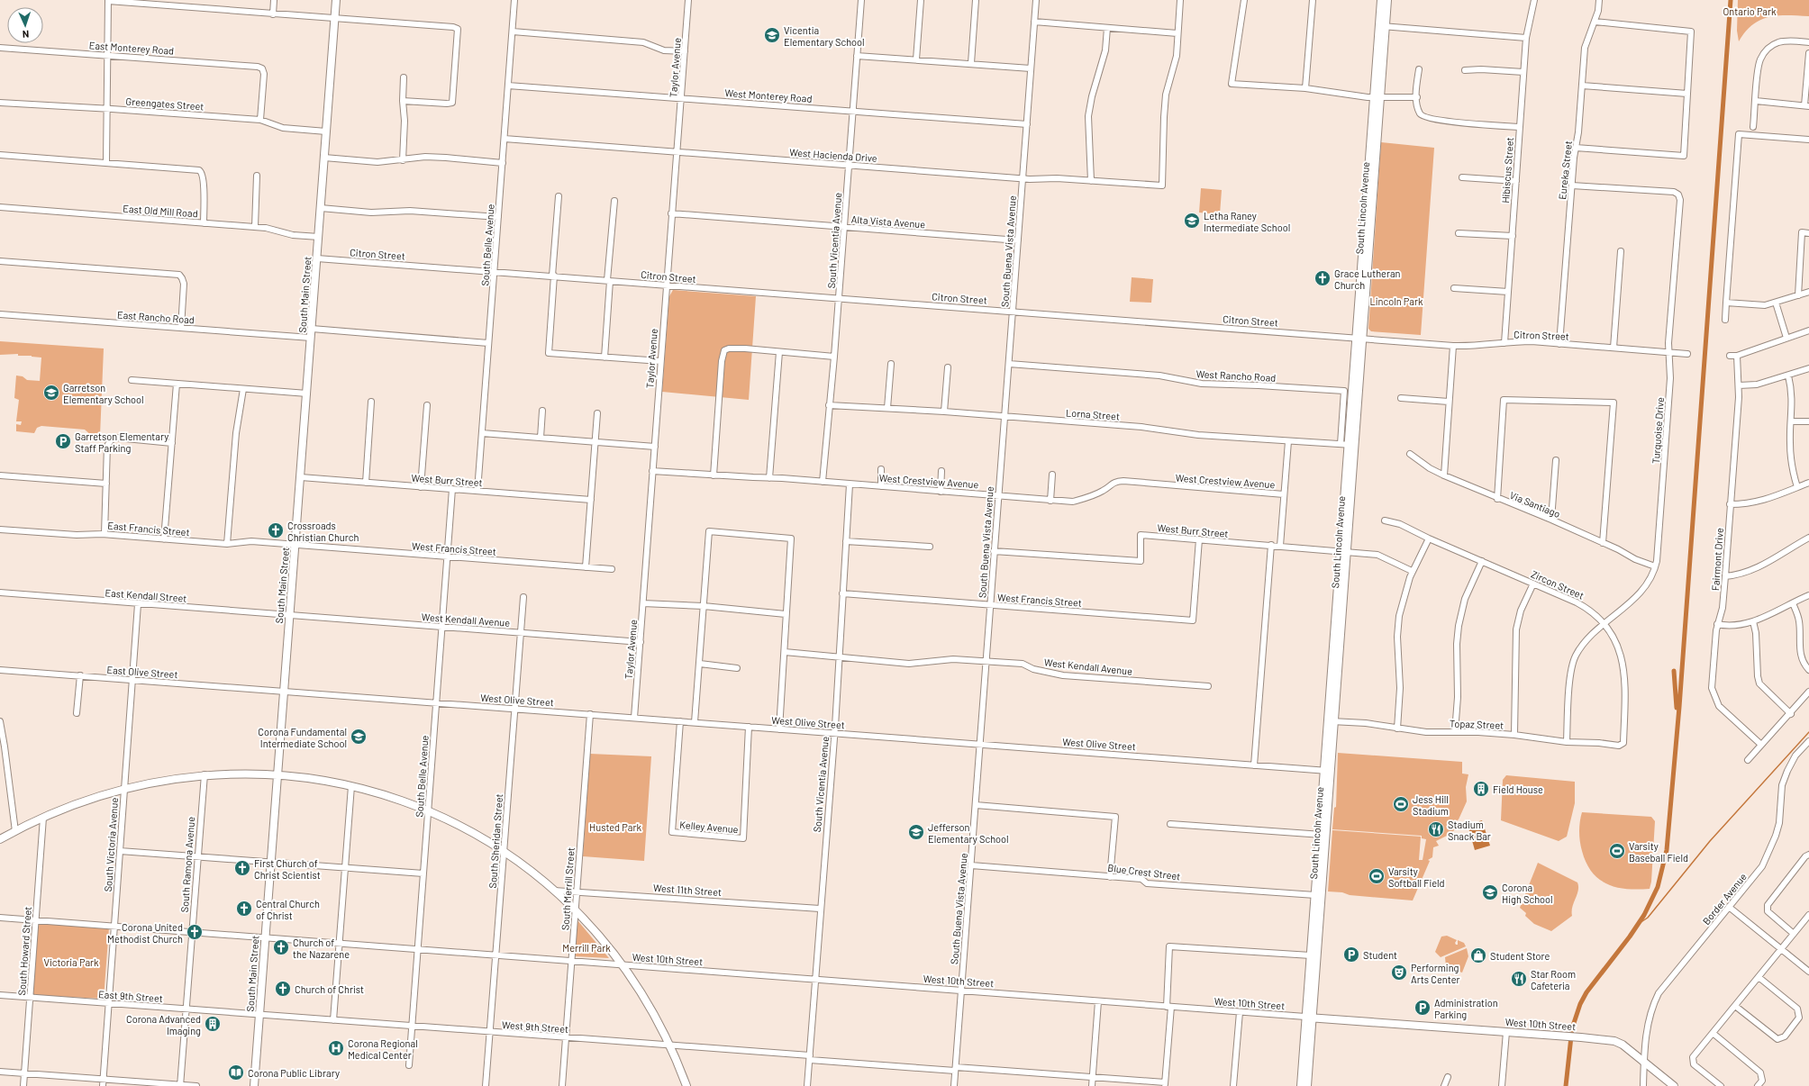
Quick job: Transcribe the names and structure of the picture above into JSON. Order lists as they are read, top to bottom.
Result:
{
  "streets": {
    "main road": ["South Lincoln Avenue", "South Main Street", "West 10th Street"],
    "street": [
      "East Monterey Road",
      "Taylor Avenue",
      "West Monterey Road",
      "Greengates Street",
      "West Hacienda Drive",
      "Hibiscus Street",
      "Eureka Street",
      "East Old Mill Road",
      "Alta Vista Avenue",
      "South Vicentia Avenue",
      "South Belle Avenue",
      "South Buena Vista Avenue",
      "Citron Street",
      "East Rancho Road",
      "West Rancho Road",
      "Lorna Street",
      "Turquoise Drive",
      "West Burr Street",
      "West Crestview Avenue",
      "Via Santiago",
      "East Francis Street",
      "West Francis Street",
      "Fairmont Drive",
      "Zircon Street",
      "East Kendall Street",
      "West Kendall Avenue",
      "East Olive Street",
      "West Olive Street",
      "Topaz Street",
      "Kelley Avenue",
      "South Sheridan Street",
      "South Victoria Avenue",
      "South Ramona Avenue",
      "Blue Crest Street",
      "South Merrill Street",
      "West 11th Street",
      "Border Avenue",
      "South Howard Street",
      "East 9th Street",
      "West 9th Street"
    ]
  },
  "crossings": [
    ["East Monterey Road", "Greengates Street"],
    ["Taylor Avenue", "West Monterey Road"],
    ["Taylor Avenue", "West Hacienda Drive"],
    ["Taylor Avenue", "Alta Vista Avenue"],
    ["Taylor Avenue", "Citron Street"],
    ["Taylor Avenue", "West Crestview Avenue"],
    ["Taylor Avenue", "West Kendall Avenue"],
    ["Taylor Avenue", "West Olive Street"],
    ["West Monterey Road", "South Vicentia Avenue"],
    ["West Monterey Road", "South Belle Avenue"],
    ["West Monterey Road", "South Buena Vista Avenue"],
    ["Greengates Street", "South Main Street"],
    ["West Hacienda Drive", "South Vicentia Avenue"],
    ["West Hacienda Drive", "South Belle Avenue"],
    ["West Hacienda Drive", "South Buena Vista Avenue"],
    ["Hibiscus Street", "Citron Street"],
    ["Eureka Street", "Citron Street"],
    ["Eureka Street", "Turquoise Drive"],
    ["South Lincoln Avenue", "Citron Street"],
    ["South Lincoln Avenue", "Lorna Street"],
    ["South Lincoln Avenue", "West Burr Street"],
    ["South Lincoln Avenue", "West Olive Street"],
    ["South Lincoln Avenue", "Topaz Street"],
    ["South Lincoln Avenue", "Blue Crest Street"],
    ["South Lincoln Avenue", "West 10th Street"],
    ["East Old Mill Road", "South Main Street"],
    ["Alta Vista Avenue", "South Vicentia Avenue"],
    ["Alta Vista Avenue", "South Buena Vista Avenue"],
    ["South Vicentia Avenue", "Citron Street"],
    ["South Vicentia Avenue", "Lorna Street"],
    ["South Vicentia Avenue", "West Crestview Avenue"],
    ["South Vicentia Avenue", "West Francis Street"],
    ["South Vicentia Avenue", "West Kendall Avenue"],
    ["South Vicentia Avenue", "West Olive Street"],
    ["South Vicentia Avenue", "West 11th Street"],
    ["South Vicentia Avenue", "West 10th Street"],
    ["South Vicentia Avenue", "West 9th Street"],
    ["South Belle Avenue", "Citron Street"],
    ["South Belle Avenue", "West Burr Street"],
    ["South Belle Avenue", "West Francis Street"],
    ["South Belle Avenue", "West Kendall Avenue"],
    ["South Belle Avenue", "West Olive Street"],
    ["South Belle Avenue", "West 10th Street"],
    ["South Belle Avenue", "West 9th Street"],
    ["South Buena Vista Avenue", "Citron Street"],
    ["South Buena Vista Avenue", "West Rancho Road"],
    ["South Buena Vista Avenue", "Lorna Street"],
    ["South Buena Vista Avenue", "West Burr Street"],
    ["South Buena Vista Avenue", "West Crestview Avenue"],
    ["South Buena Vista Avenue", "West Francis Street"],
    ["South Buena Vista Avenue", "West Kendall Avenue"],
    ["South Buena Vista Avenue", "West Olive Street"],
    ["South Buena Vista Avenue", "Blue Crest Street"],
    ["South Buena Vista Avenue", "West 10th Street"],
    ["South Buena Vista Avenue", "West 9th Street"],
    ["Citron Street", "South Main Street"],
    ["Citron Street", "Turquoise Drive"],
    ["South Main Street", "East Rancho Road"],
    ["South Main Street", "West Burr Street"],
    ["South Main Street", "East Francis Street"],
    ["South Main Street", "West Francis Street"],
    ["South Main Street", "East Kendall Street"],
    ["South Main Street", "West Kendall Avenue"],
    ["South Main Street", "East Olive Street"],
    ["South Main Street", "West Olive Street"],
    ["South Main Street", "West 10th Street"],
    ["South Main Street", "East 9th Street"],
    ["South Main Street", "West 9th Street"],
    ["West Rancho Road", "Lorna Street"],
    ["Turquoise Drive", "Via Santiago"],
    ["Turquoise Drive", "Zircon Street"],
    ["Turquoise Drive", "Topaz Street"],
    ["West Burr Street", "West Francis Street"],
    ["East Francis Street", "West Francis Street"],
    ["Zircon Street", "Topaz Street"],
    ["East Kendall Street", "West Kendall Avenue"],
    ["East Kendall Street", "South Victoria Avenue"],
    ["West Kendall Avenue", "South Sheridan Street"],
    ["East Olive Street", "West Olive Street"],
    ["East Olive Street", "South Victoria Avenue"],
    ["West Olive Street", "Kelley Avenue"],
    ["West Olive Street", "South Sheridan Street"],
    ["West Olive Street", "South Merrill Street"],
    ["South Sheridan Street", "West 10th Street"],
    ["South Sheridan Street", "West 9th Street"],
    ["South Victoria Avenue", "West 10th Street"],
    ["South Victoria Avenue", "East 9th Street"],
    ["South Ramona Avenue", "West 10th Street"],
    ["South Ramona Avenue", "East 9th Street"],
    ["South Merrill Street", "West 11th Street"],
    ["South Merrill Street", "West 10th Street"],
    ["South Merrill Street", "West 9th Street"],
    ["Border Avenue", "West 10th Street"],
    ["South Howard Street", "West 10th Street"],
    ["South Howard Street", "East 9th Street"],
    ["East 9th Street", "West 9th Street"]
  ],
  "parks": [
    "Ontario Park",
    "Lincoln Park",
    "Husted Park",
    "Merrill Park",
    "Victoria Park"
  ],
  "places": {
    "school or university": [
      "Vicentia Elementary School",
      "Letha Raney Intermediate School",
      "Garretson Elementary School",
      "Corona Fundamental Intermediate School",
      "Jefferson Elementary School",
      "Corona High School"
    ],
    "church": [
      "Grace Lutheran Church",
      "Crossroads Christian Church",
      "First Church of Christ Scientist",
      "Central Church of Christ",
      "Corona United Methodist Church",
      "Church of the Nazarene",
      "Church of Christ"
    ],
    "parking": ["Garretson Elementary Staff Parking", "Student", "Administration Parking"],
    "building": ["Field House", "Corona Advanced Imaging"],
    "sports": ["Jess Hill Stadium", "Varsity Baseball Field", "Varsity Softball Field"],
    "restaurant": ["Stadium Snack Bar", "Star Room Cafeteria"],
    "shop": ["Student Store"],
    "theatre": ["Performing Arts Center"],
    "hospital": ["Corona Regional Medical Center"],
    "library": ["Corona Public Library"]
  },
  "north": "bottom"
}
